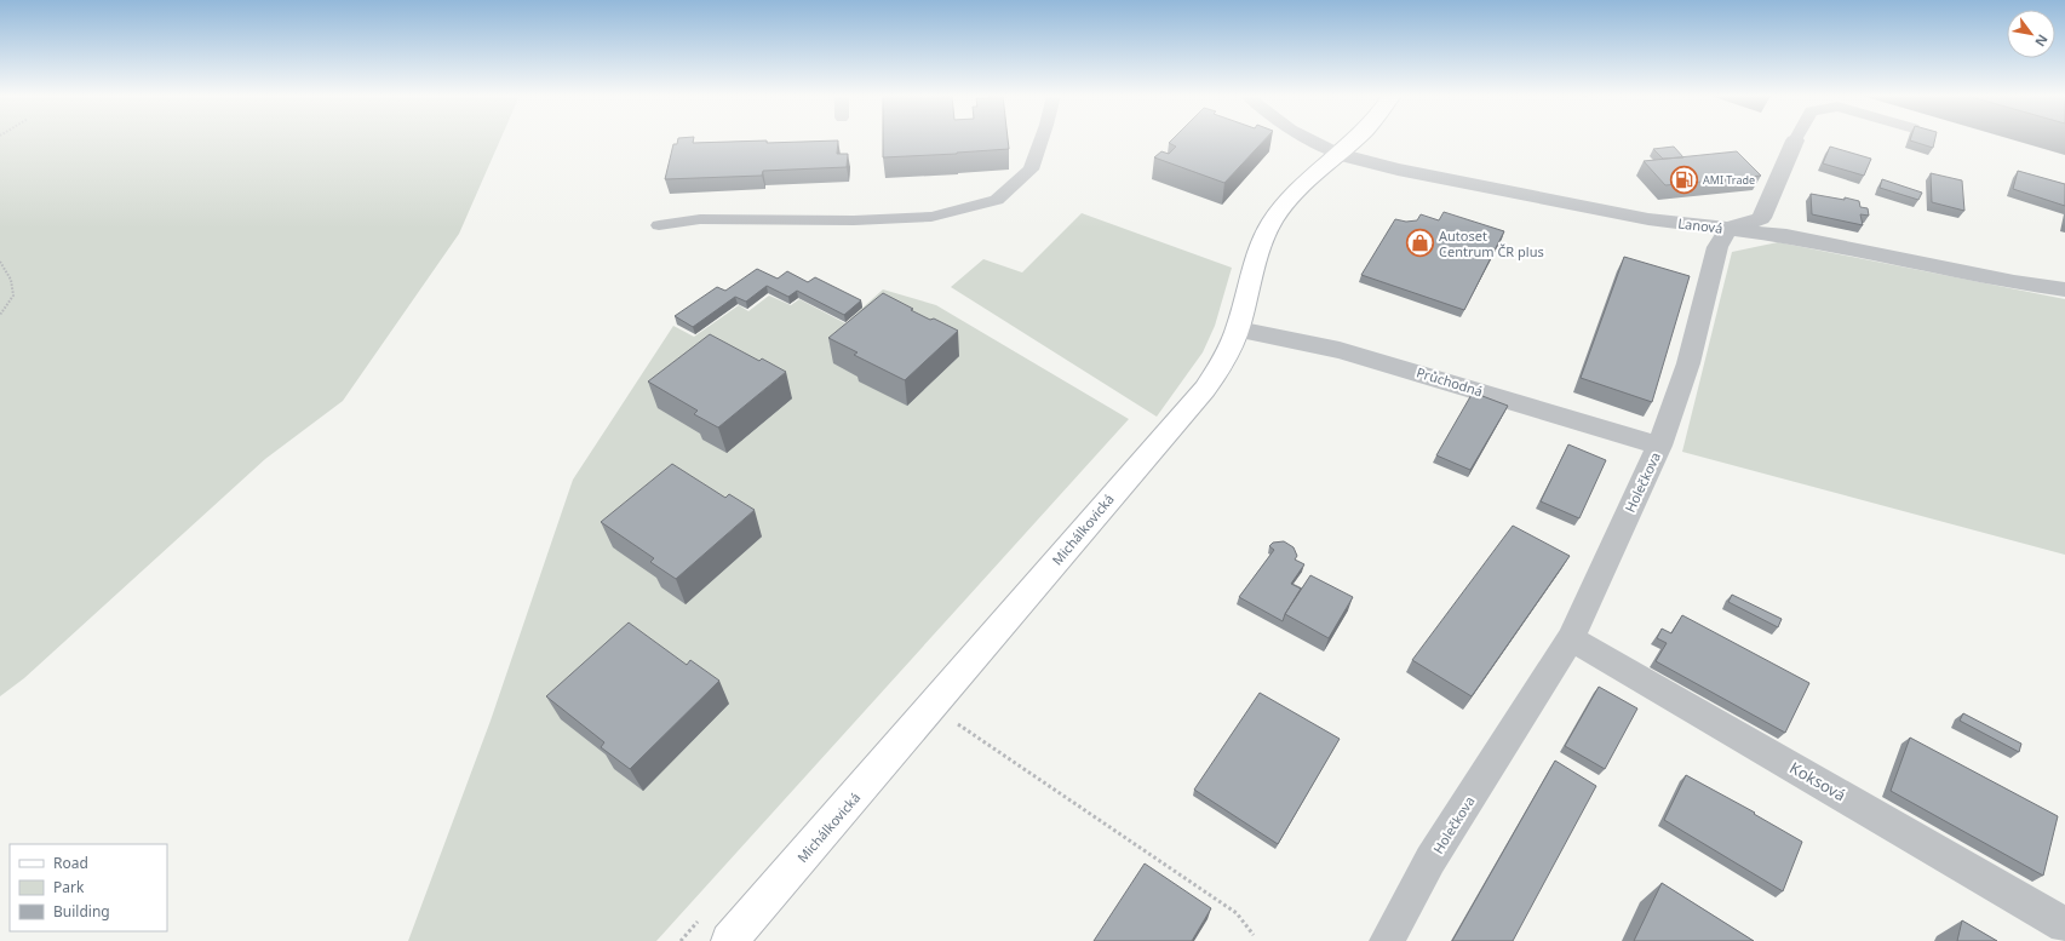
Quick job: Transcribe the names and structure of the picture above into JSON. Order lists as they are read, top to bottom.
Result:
{
  "streets": {
    "street": [
      "Lanová",
      "Průchodná",
      "Holečkova",
      "Michálkovická",
      "Koksová"
    ]
  },
  "crossings": [
    ["Lanová", "Holečkova"],
    ["Lanová", "Michálkovická"],
    ["Průchodná", "Holečkova"],
    ["Průchodná", "Michálkovická"],
    ["Holečkova", "Koksová"]
  ],
  "places": {
    "fuel station": ["AMI Trade"],
    "shop": ["Autoset Centrum ČR plus"]
  },
  "legend": ["Road", "Park", "Building"],
  "north": "bottom right"
}
